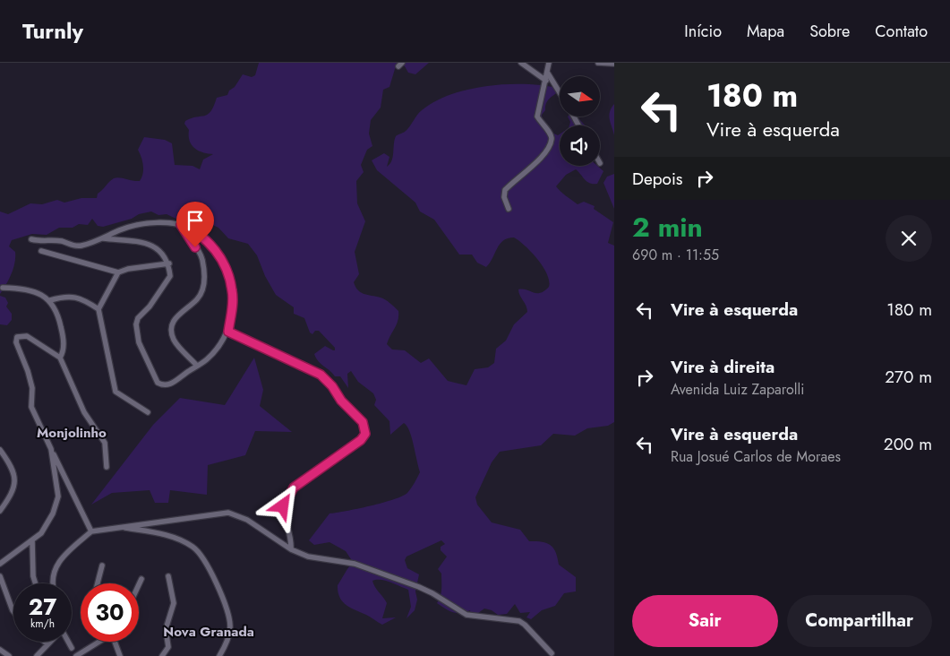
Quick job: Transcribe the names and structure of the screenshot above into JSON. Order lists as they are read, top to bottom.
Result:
{
  "districts": ["Monjolinho", "Nova Granada"],
  "north": "right",
  "page": {
    "header": "Turnly",
    "nav": [
      "Início",
      "Mapa",
      "Sobre",
      "Contato"
    ],
    "turn": ["180 m", "Vire à esquerda"],
    "then": "Depois",
    "heading": ["2 min", "690 m · 11:55"],
    "list": [
      {
        "name": "Vire à esquerda",
        "value": "180 m"
      },
      {
        "name": "Vire à direita",
        "note": "Avenida Luiz Zaparolli",
        "value": "270 m"
      },
      {
        "name": "Vire à esquerda",
        "note": "Rua Josué Carlos de Moraes",
        "value": "200 m"
      }
    ],
    "speed": "27 km/h",
    "limit": "30",
    "buttons": ["Sair", "Compartilhar"]
  }
}
